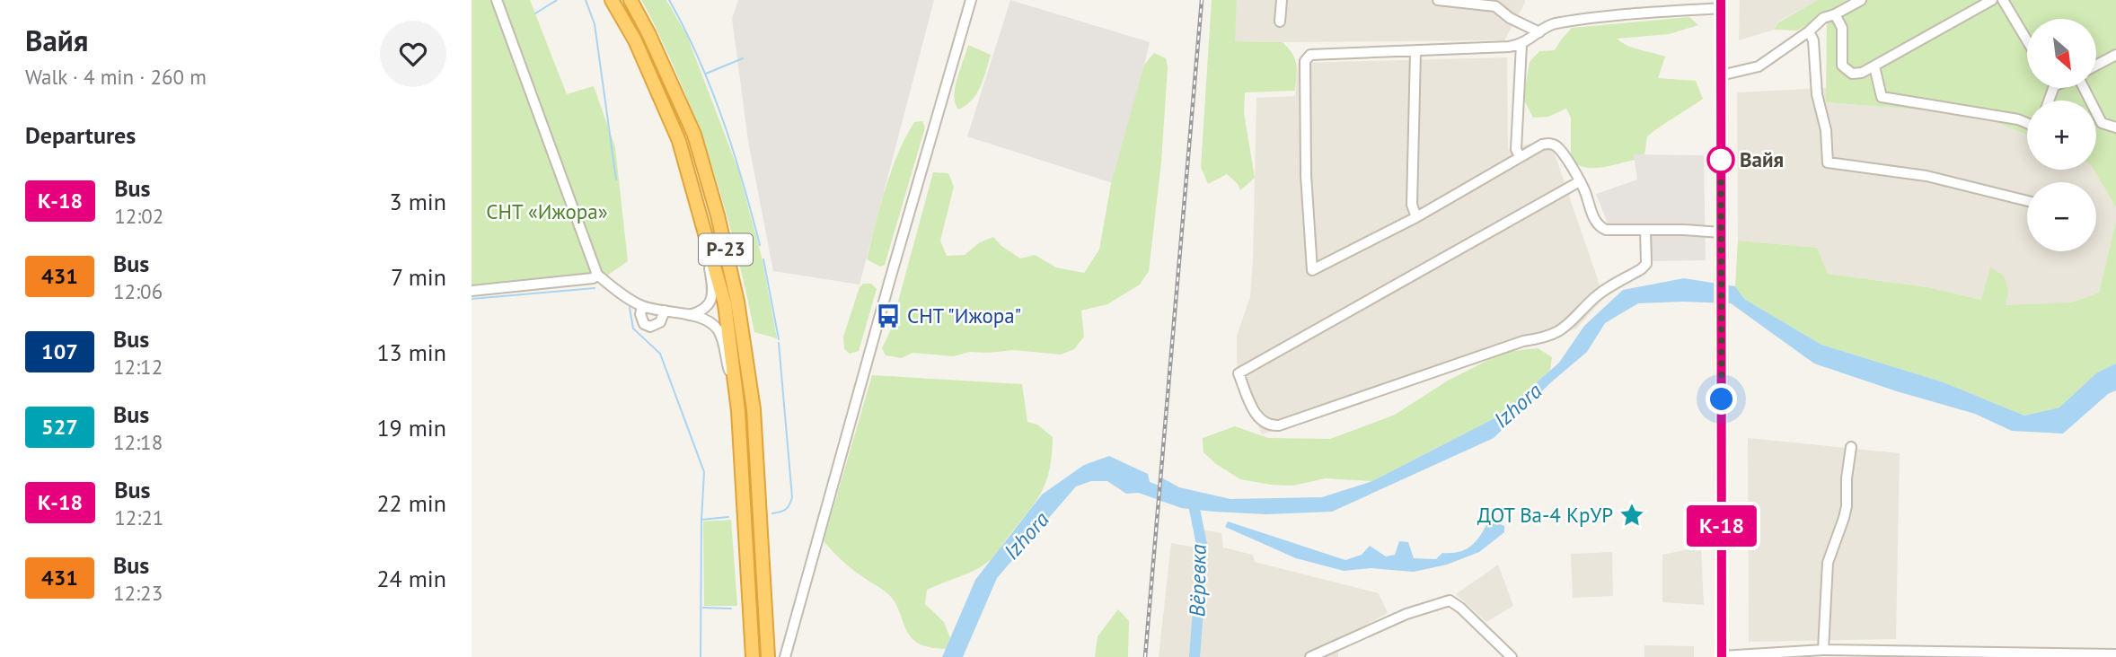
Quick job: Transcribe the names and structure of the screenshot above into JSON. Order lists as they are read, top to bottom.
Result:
{
  "streets": {
    "highway": ["Р-23"]
  },
  "water": ["Izhora", "Вёревка"],
  "parks": ["СНТ «Ижора»"],
  "places": {
    "other": ["Вайя"],
    "bus stop": ["СНТ \"Ижора\""],
    "place": ["ДОТ Ва-4 КрУР"]
  },
  "lines": ["bus line К-18"],
  "north": "bottom right",
  "page": {
    "heading": [
      ["Вайя", "Walk · 4 min · 260 m"],
      "Departures"
    ],
    "on_map": "К-18",
    "map_buttons": ["+", "−"],
    "list": [
      {
        "mark": "К-18",
        "name": "Bus",
        "note": "12:02",
        "value": "3 min"
      },
      {
        "mark": "431",
        "name": "Bus",
        "note": "12:06",
        "value": "7 min"
      },
      {
        "mark": "107",
        "name": "Bus",
        "note": "12:12",
        "value": "13 min"
      },
      {
        "mark": "527",
        "name": "Bus",
        "note": "12:18",
        "value": "19 min"
      },
      {
        "mark": "К-18",
        "name": "Bus",
        "note": "12:21",
        "value": "22 min"
      },
      {
        "mark": "431",
        "name": "Bus",
        "note": "12:23",
        "value": "24 min"
      }
    ]
  }
}
